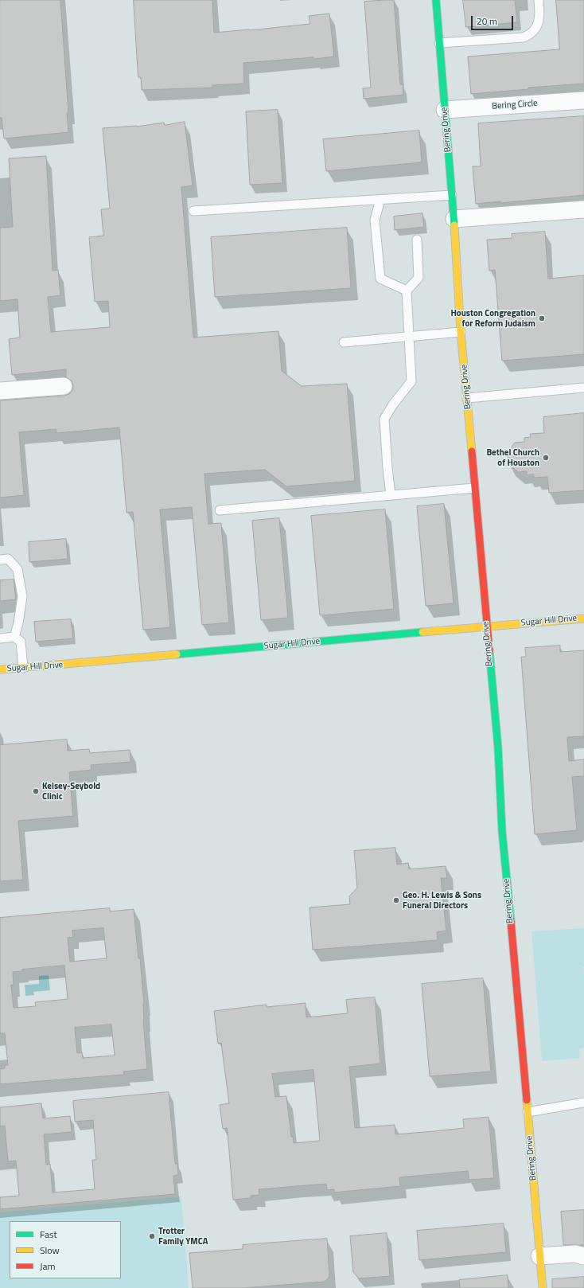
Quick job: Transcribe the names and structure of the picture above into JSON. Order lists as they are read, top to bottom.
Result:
{
  "streets": {
    "street": ["Bering Circle", "Bering Drive", "Sugar Hill Drive"]
  },
  "crossings": [
    ["Bering Circle", "Bering Drive"],
    ["Bering Drive", "Sugar Hill Drive"]
  ],
  "places": [
    "Houston Congregation for Reform Judaism",
    "Bethel Church of Houston",
    "Kelsey-Seybold Clinic",
    "Geo. H. Lewis & Sons Funeral Directors",
    "Trotter Family YMCA"
  ],
  "legend": ["Fast", "Slow", "Jam"],
  "scale_bar": "20 m"
}
